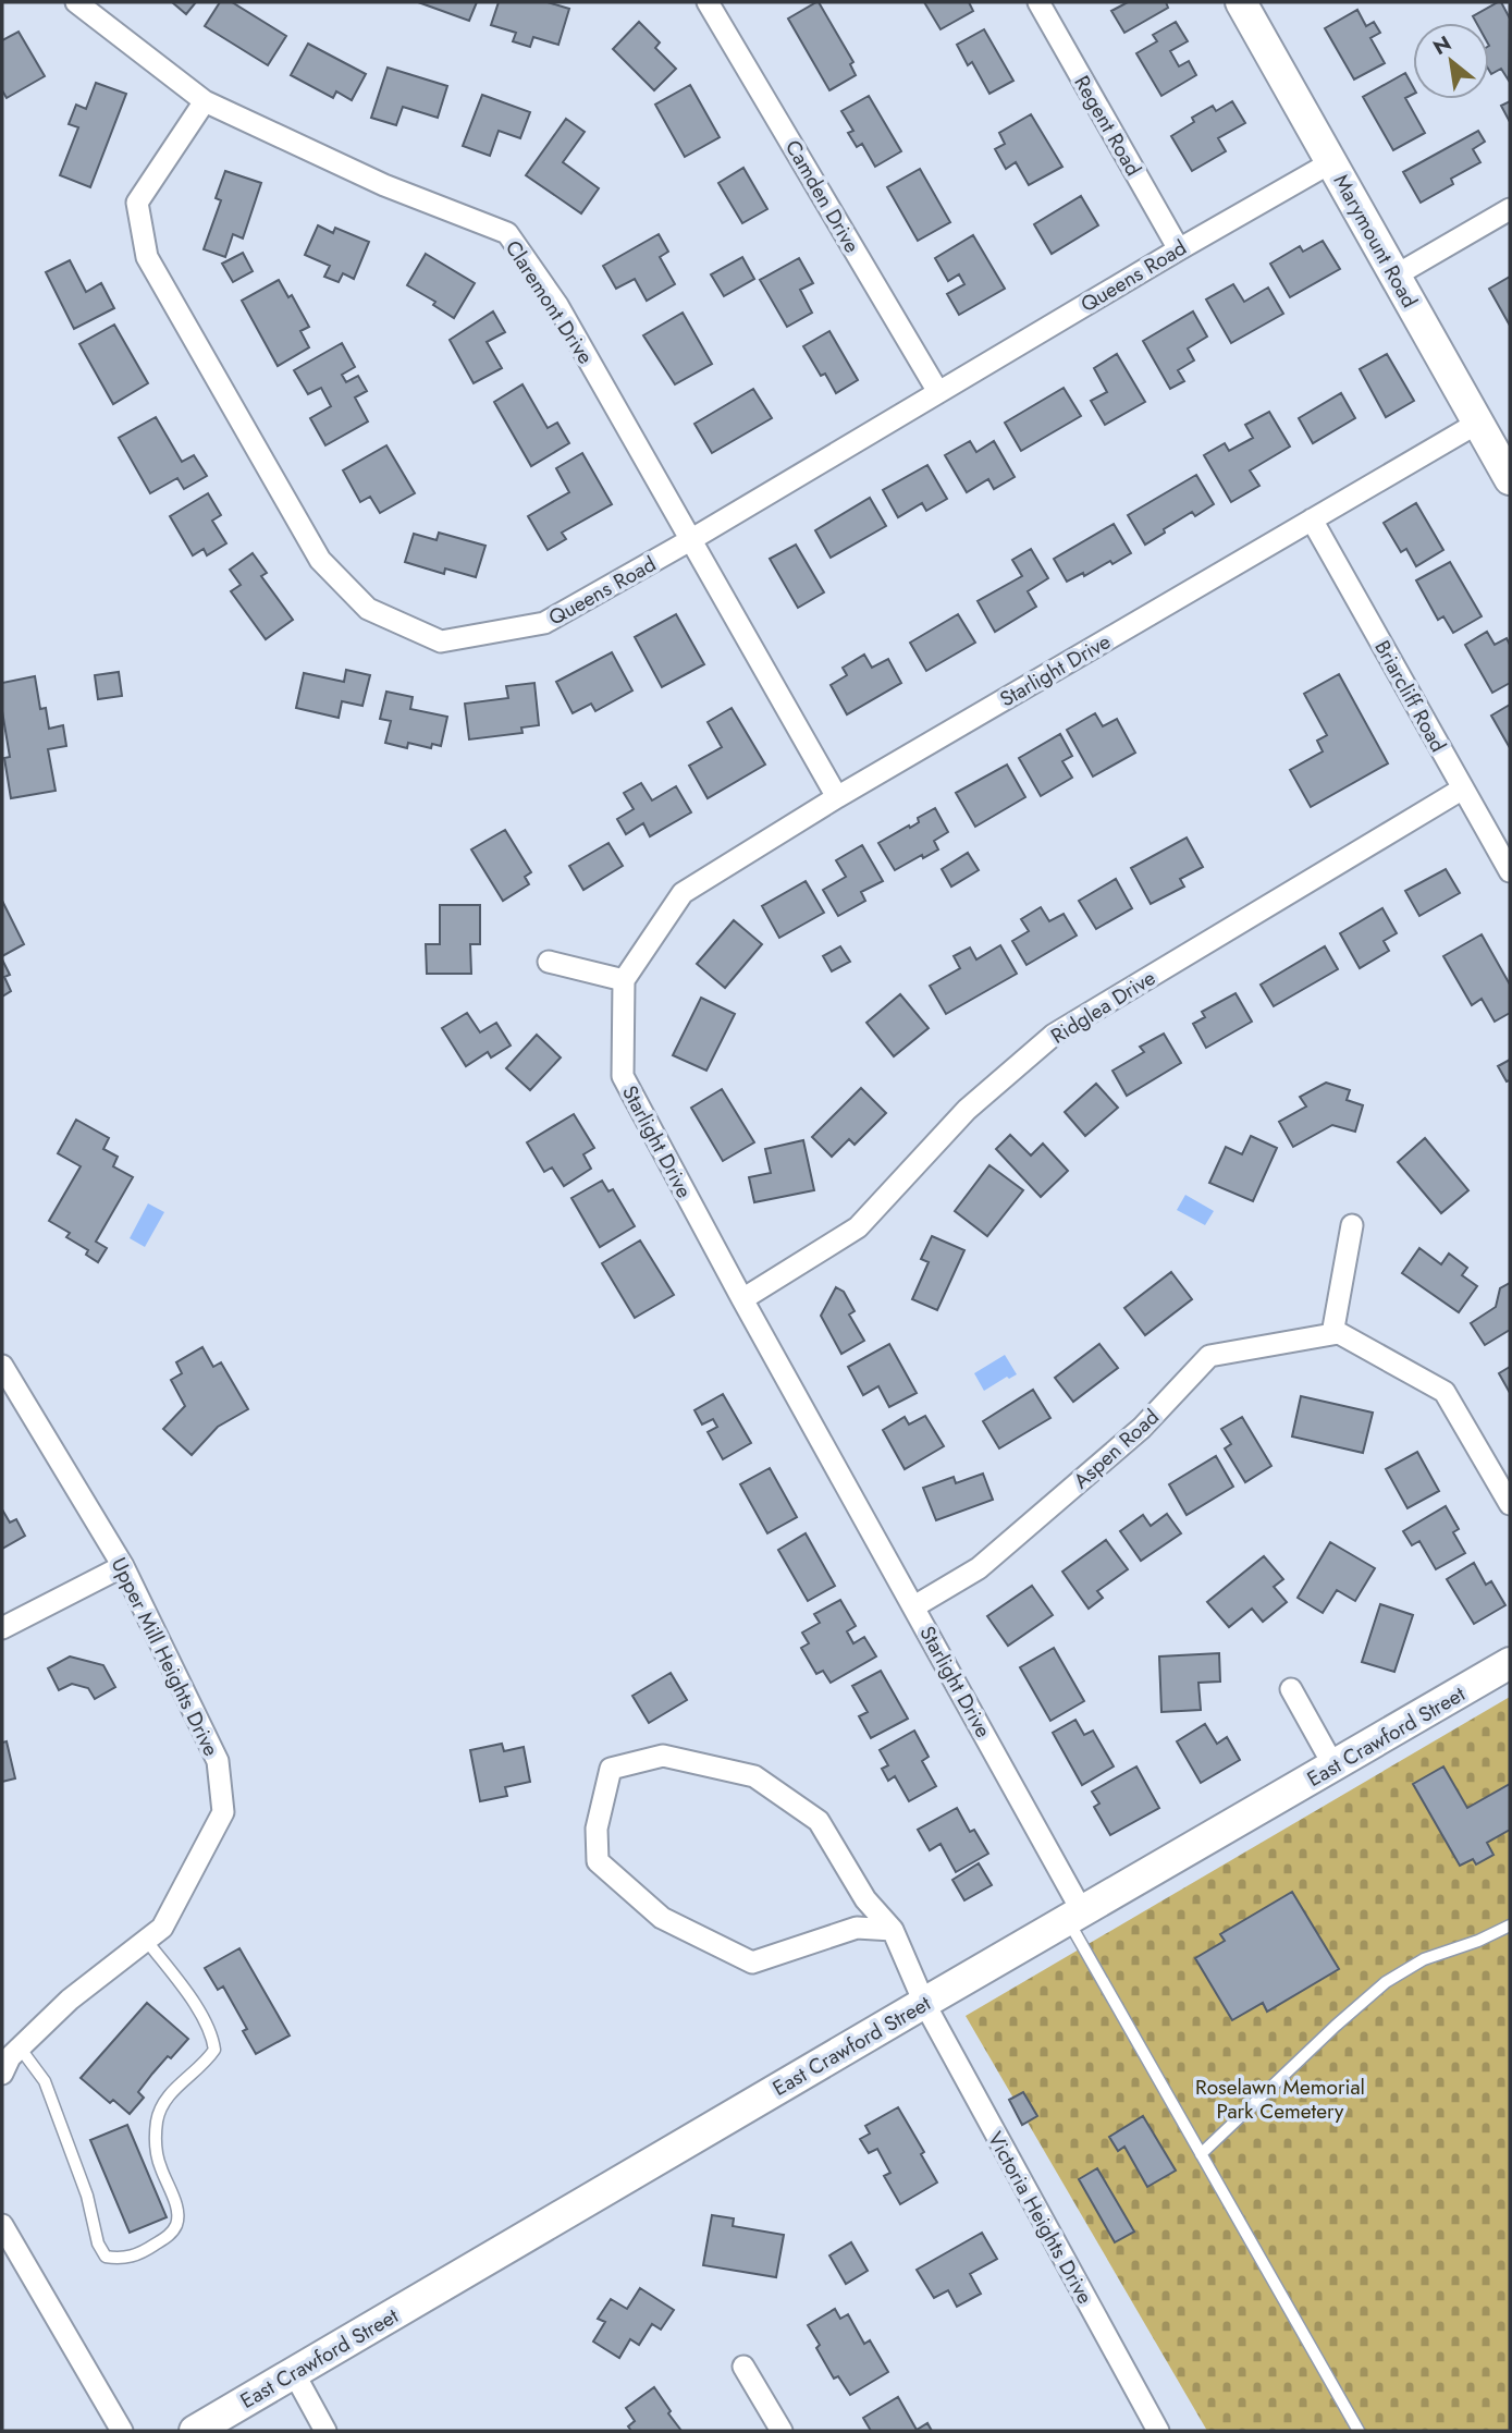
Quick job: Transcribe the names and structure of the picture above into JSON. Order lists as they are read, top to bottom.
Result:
{
  "streets": {
    "street": [
      "Regent Road",
      "Camden Drive",
      "Marymount Road",
      "Queens Road",
      "Claremont Drive",
      "Starlight Drive",
      "Briarcliff Road",
      "Ridglea Drive",
      "Aspen Road",
      "Upper Mill Heights Drive",
      "East Crawford Street",
      "Victoria Heights Drive"
    ]
  },
  "crossings": [
    ["Regent Road", "Queens Road"],
    ["Camden Drive", "Queens Road"],
    ["Marymount Road", "Queens Road"],
    ["Marymount Road", "Starlight Drive"],
    ["Queens Road", "Claremont Drive"],
    ["Claremont Drive", "Starlight Drive"],
    ["Starlight Drive", "Briarcliff Road"],
    ["Starlight Drive", "Ridglea Drive"],
    ["Starlight Drive", "Aspen Road"],
    ["Starlight Drive", "East Crawford Street"],
    ["Briarcliff Road", "Ridglea Drive"],
    ["East Crawford Street", "Victoria Heights Drive"]
  ],
  "parks": ["Roselawn Memorial Park Cemetery"],
  "north": "top left"
}
